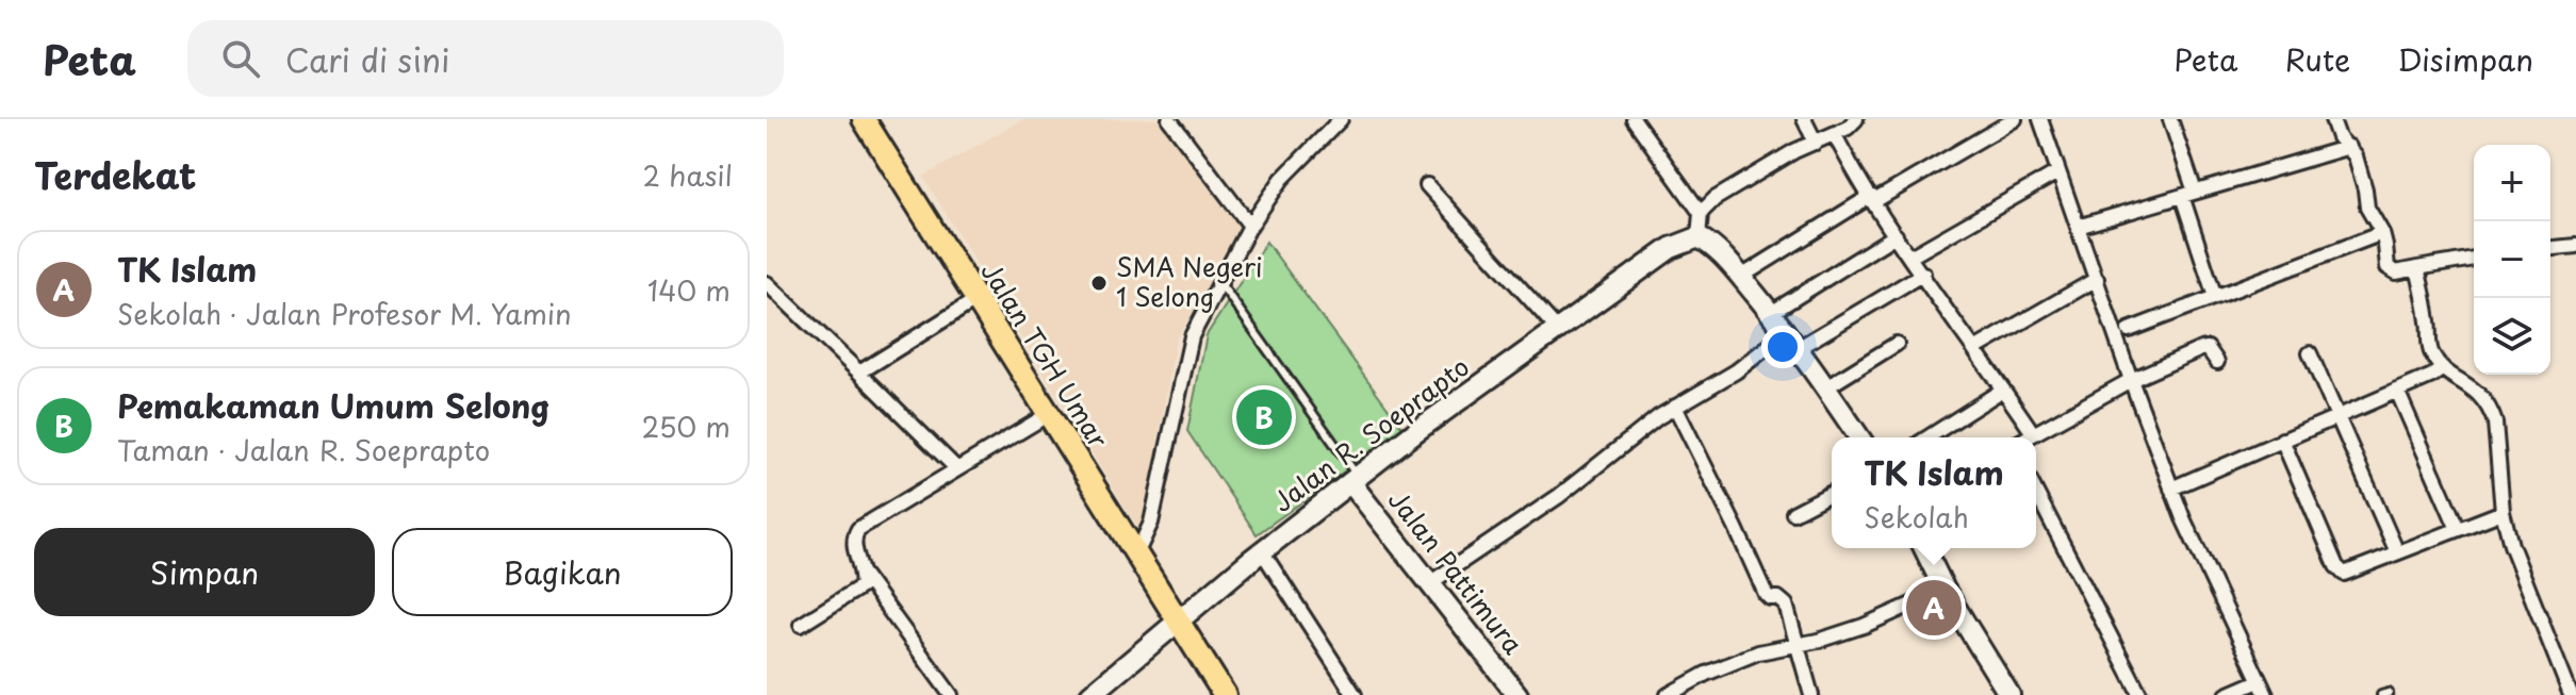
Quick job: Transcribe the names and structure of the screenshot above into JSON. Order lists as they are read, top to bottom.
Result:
{
  "streets": {
    "main road": ["Jalan TGH Umar", "Jalan R. Soeprapto", "Jalan Pattimura"]
  },
  "crossings": [
    ["Jalan TGH Umar", "Jalan R. Soeprapto"],
    ["Jalan R. Soeprapto", "Jalan Pattimura"]
  ],
  "places": ["SMA Negeri 1 Selong"],
  "page": {
    "header": "Peta",
    "search": "Cari di sini",
    "nav": ["Peta", "Rute", "Disimpan"],
    "heading": ["Terdekat", "2 hasil"],
    "map_buttons": ["+", "−"],
    "list": [
      {
        "mark": "A",
        "name": "TK Islam",
        "note": "Sekolah · Jalan Profesor M. Yamin",
        "value": "140 m"
      },
      {
        "mark": "B",
        "name": "Pemakaman Umum Selong",
        "note": "Taman · Jalan R. Soeprapto",
        "value": "250 m"
      }
    ],
    "pins": ["B", "A"],
    "popup": ["TK Islam", "Sekolah"],
    "buttons": ["Simpan", "Bagikan"]
  }
}
